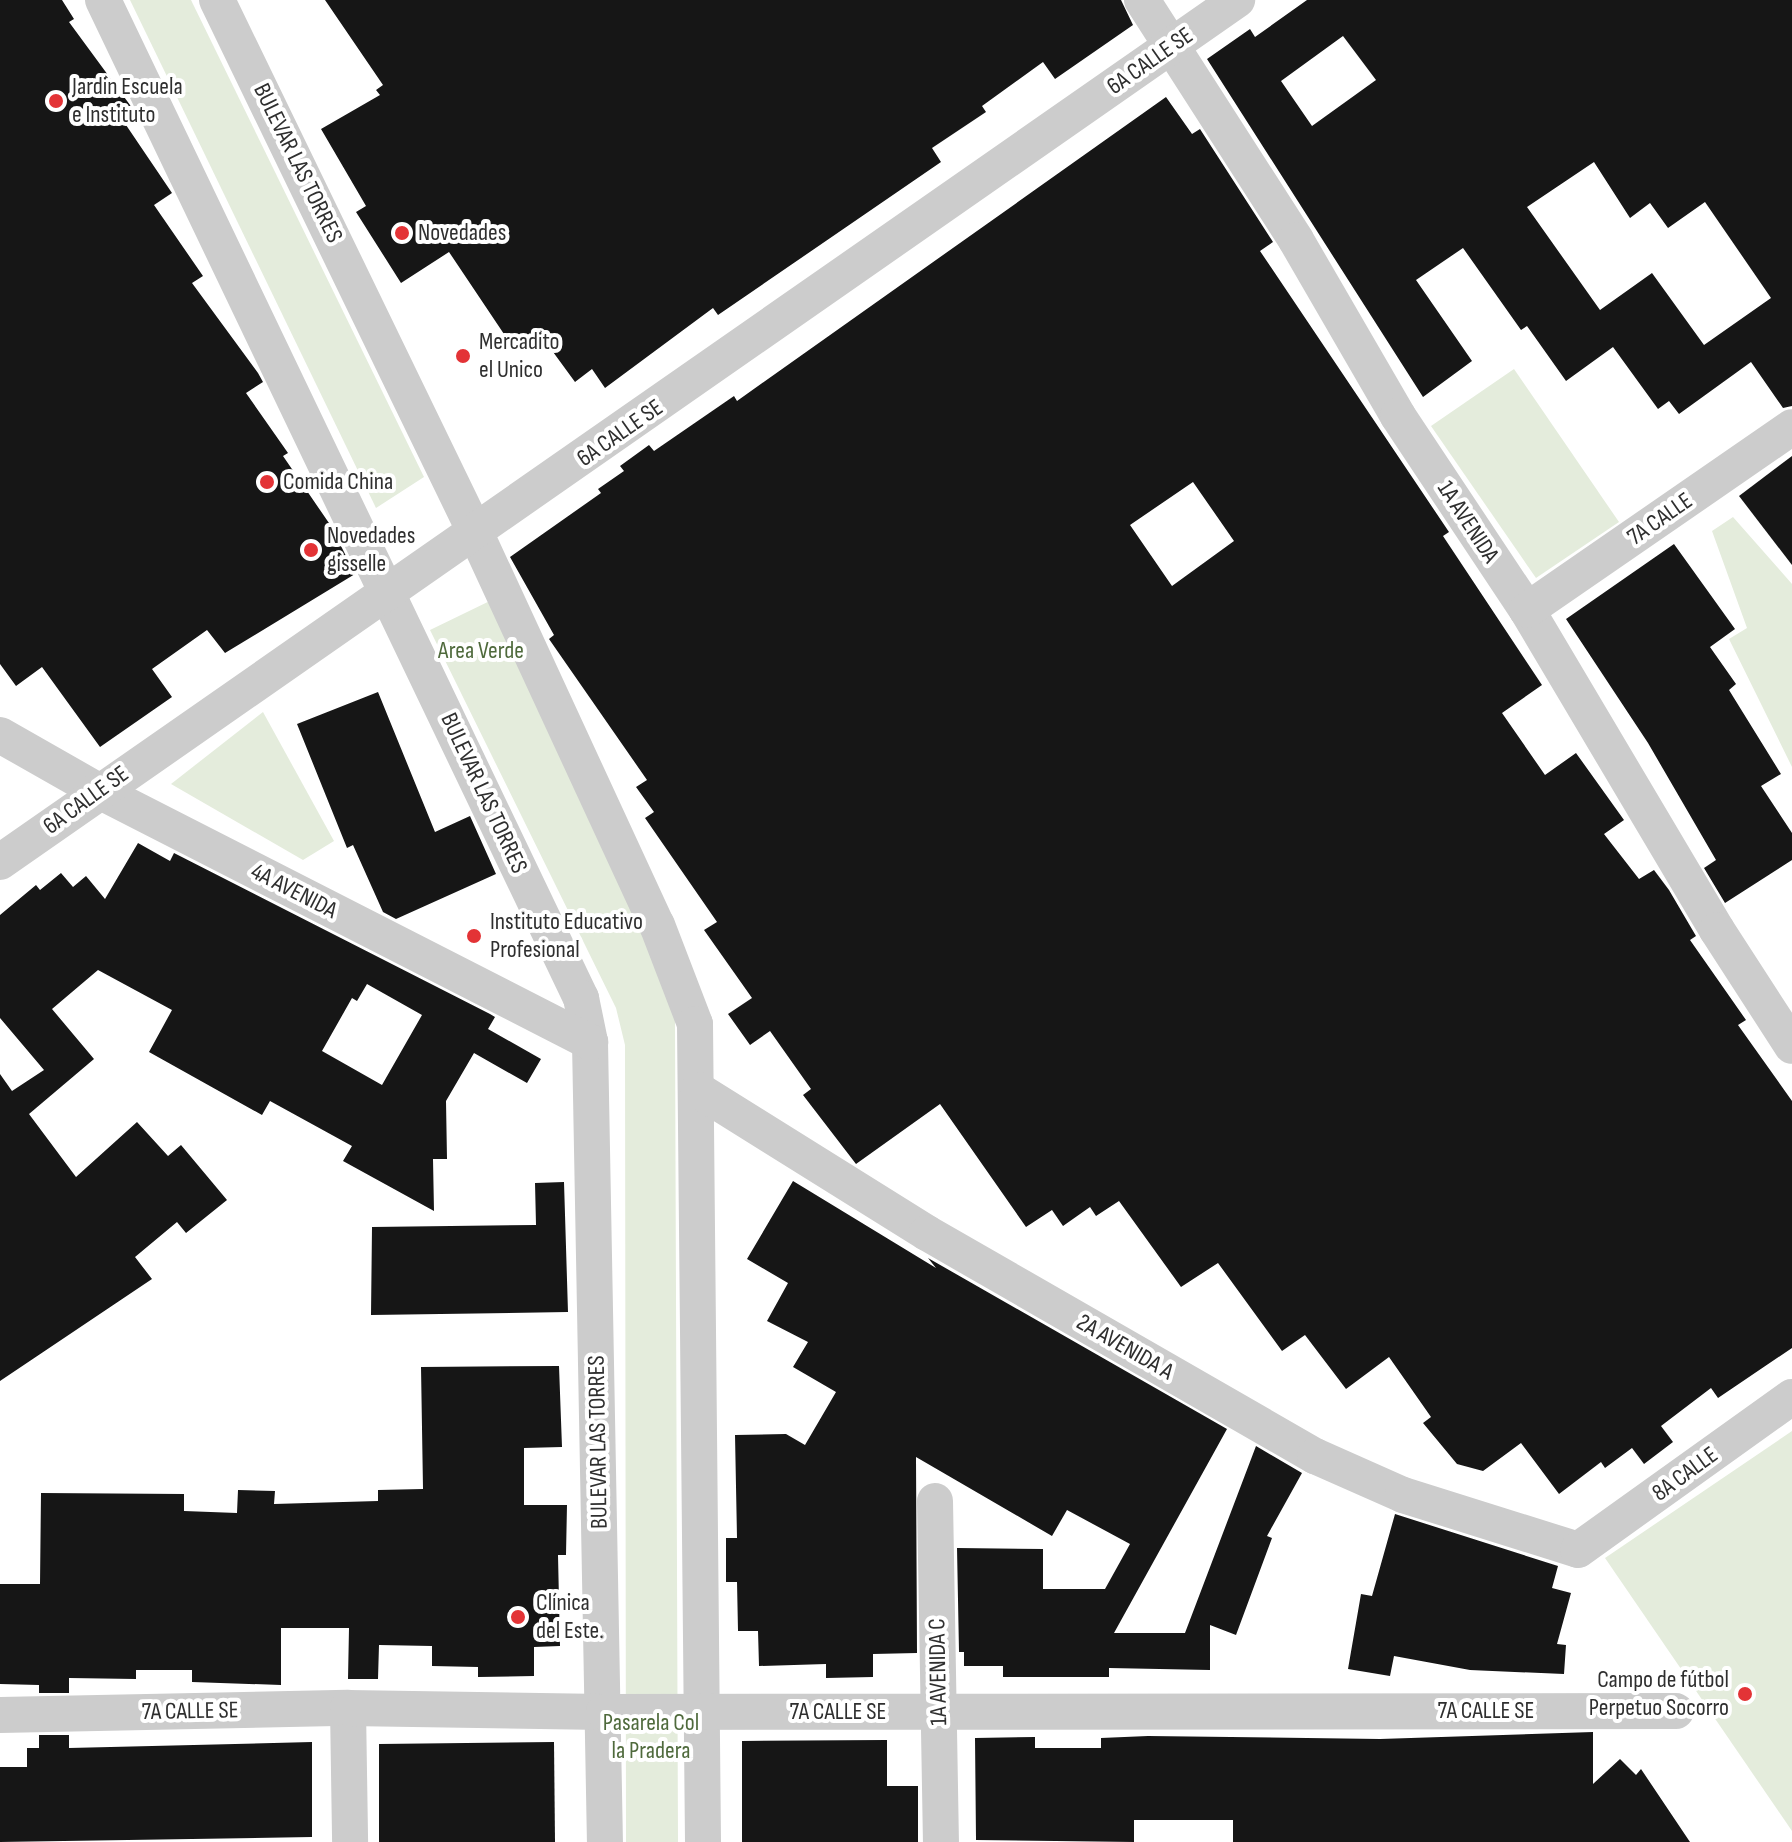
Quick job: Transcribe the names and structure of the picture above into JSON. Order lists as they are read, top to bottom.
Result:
{
  "streets": {
    "street": [
      "6A CALLE SE",
      "BULEVAR LAS TORRES",
      "7A CALLE",
      "1A AVENIDA",
      "4A AVENIDA",
      "2A AVENIDA A",
      "8A CALLE",
      "1A AVENIDA C",
      "7A CALLE SE"
    ]
  },
  "crossings": [
    ["6A CALLE SE", "BULEVAR LAS TORRES"],
    ["6A CALLE SE", "1A AVENIDA"],
    ["6A CALLE SE", "4A AVENIDA"],
    ["BULEVAR LAS TORRES", "4A AVENIDA"],
    ["BULEVAR LAS TORRES", "2A AVENIDA A"],
    ["BULEVAR LAS TORRES", "7A CALLE SE"],
    ["7A CALLE", "1A AVENIDA"],
    ["2A AVENIDA A", "8A CALLE"],
    ["1A AVENIDA C", "7A CALLE SE"]
  ],
  "parks": ["Area Verde", "Pasarela Col la Pradera"],
  "places": [
    "Jardin Escuela e Instituto",
    "Novedades",
    "Mercadito el Unico",
    "Comida China",
    "Novedades gisselle",
    "Instituto Educativo Profesional",
    "Clínica del Este.",
    "Campo de fútbol Perpetuo Socorro"
  ]
}
